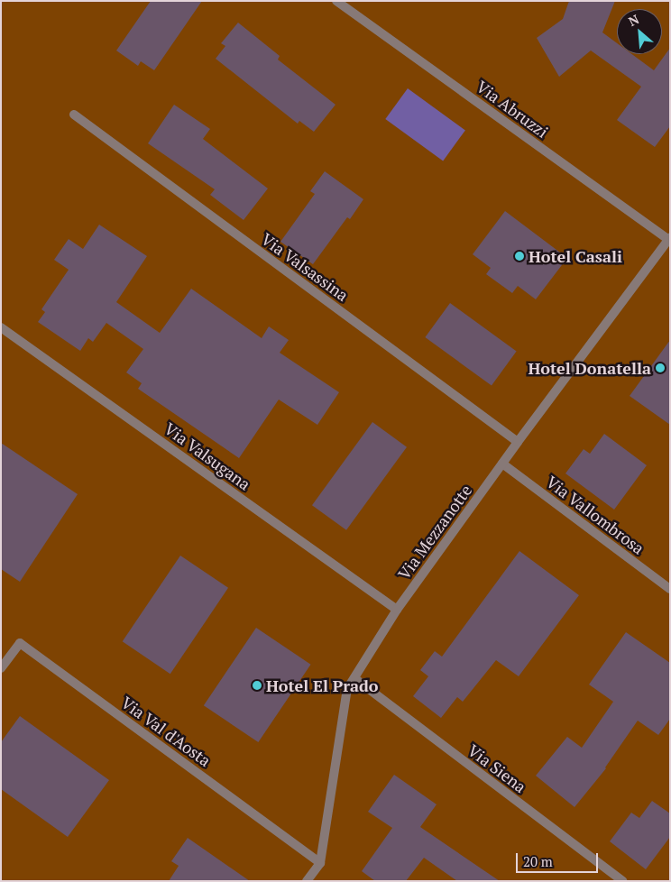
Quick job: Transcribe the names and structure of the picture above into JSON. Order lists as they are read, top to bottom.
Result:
{
  "streets": {
    "street": [
      "Via Abruzzi",
      "Via Valsassina",
      "Via Valsugana",
      "Via Vallombrosa",
      "Via Mezzanotte",
      "Via Val d'Aosta",
      "Via Siena"
    ]
  },
  "crossings": [
    ["Via Abruzzi", "Via Mezzanotte"],
    ["Via Valsassina", "Via Mezzanotte"],
    ["Via Valsugana", "Via Mezzanotte"],
    ["Via Vallombrosa", "Via Mezzanotte"],
    ["Via Mezzanotte", "Via Val d'Aosta"],
    ["Via Mezzanotte", "Via Siena"]
  ],
  "places": ["Hotel Casali", "Hotel Donatella", "Hotel El Prado"],
  "scale_bar": "20 m",
  "north": "top left"
}
